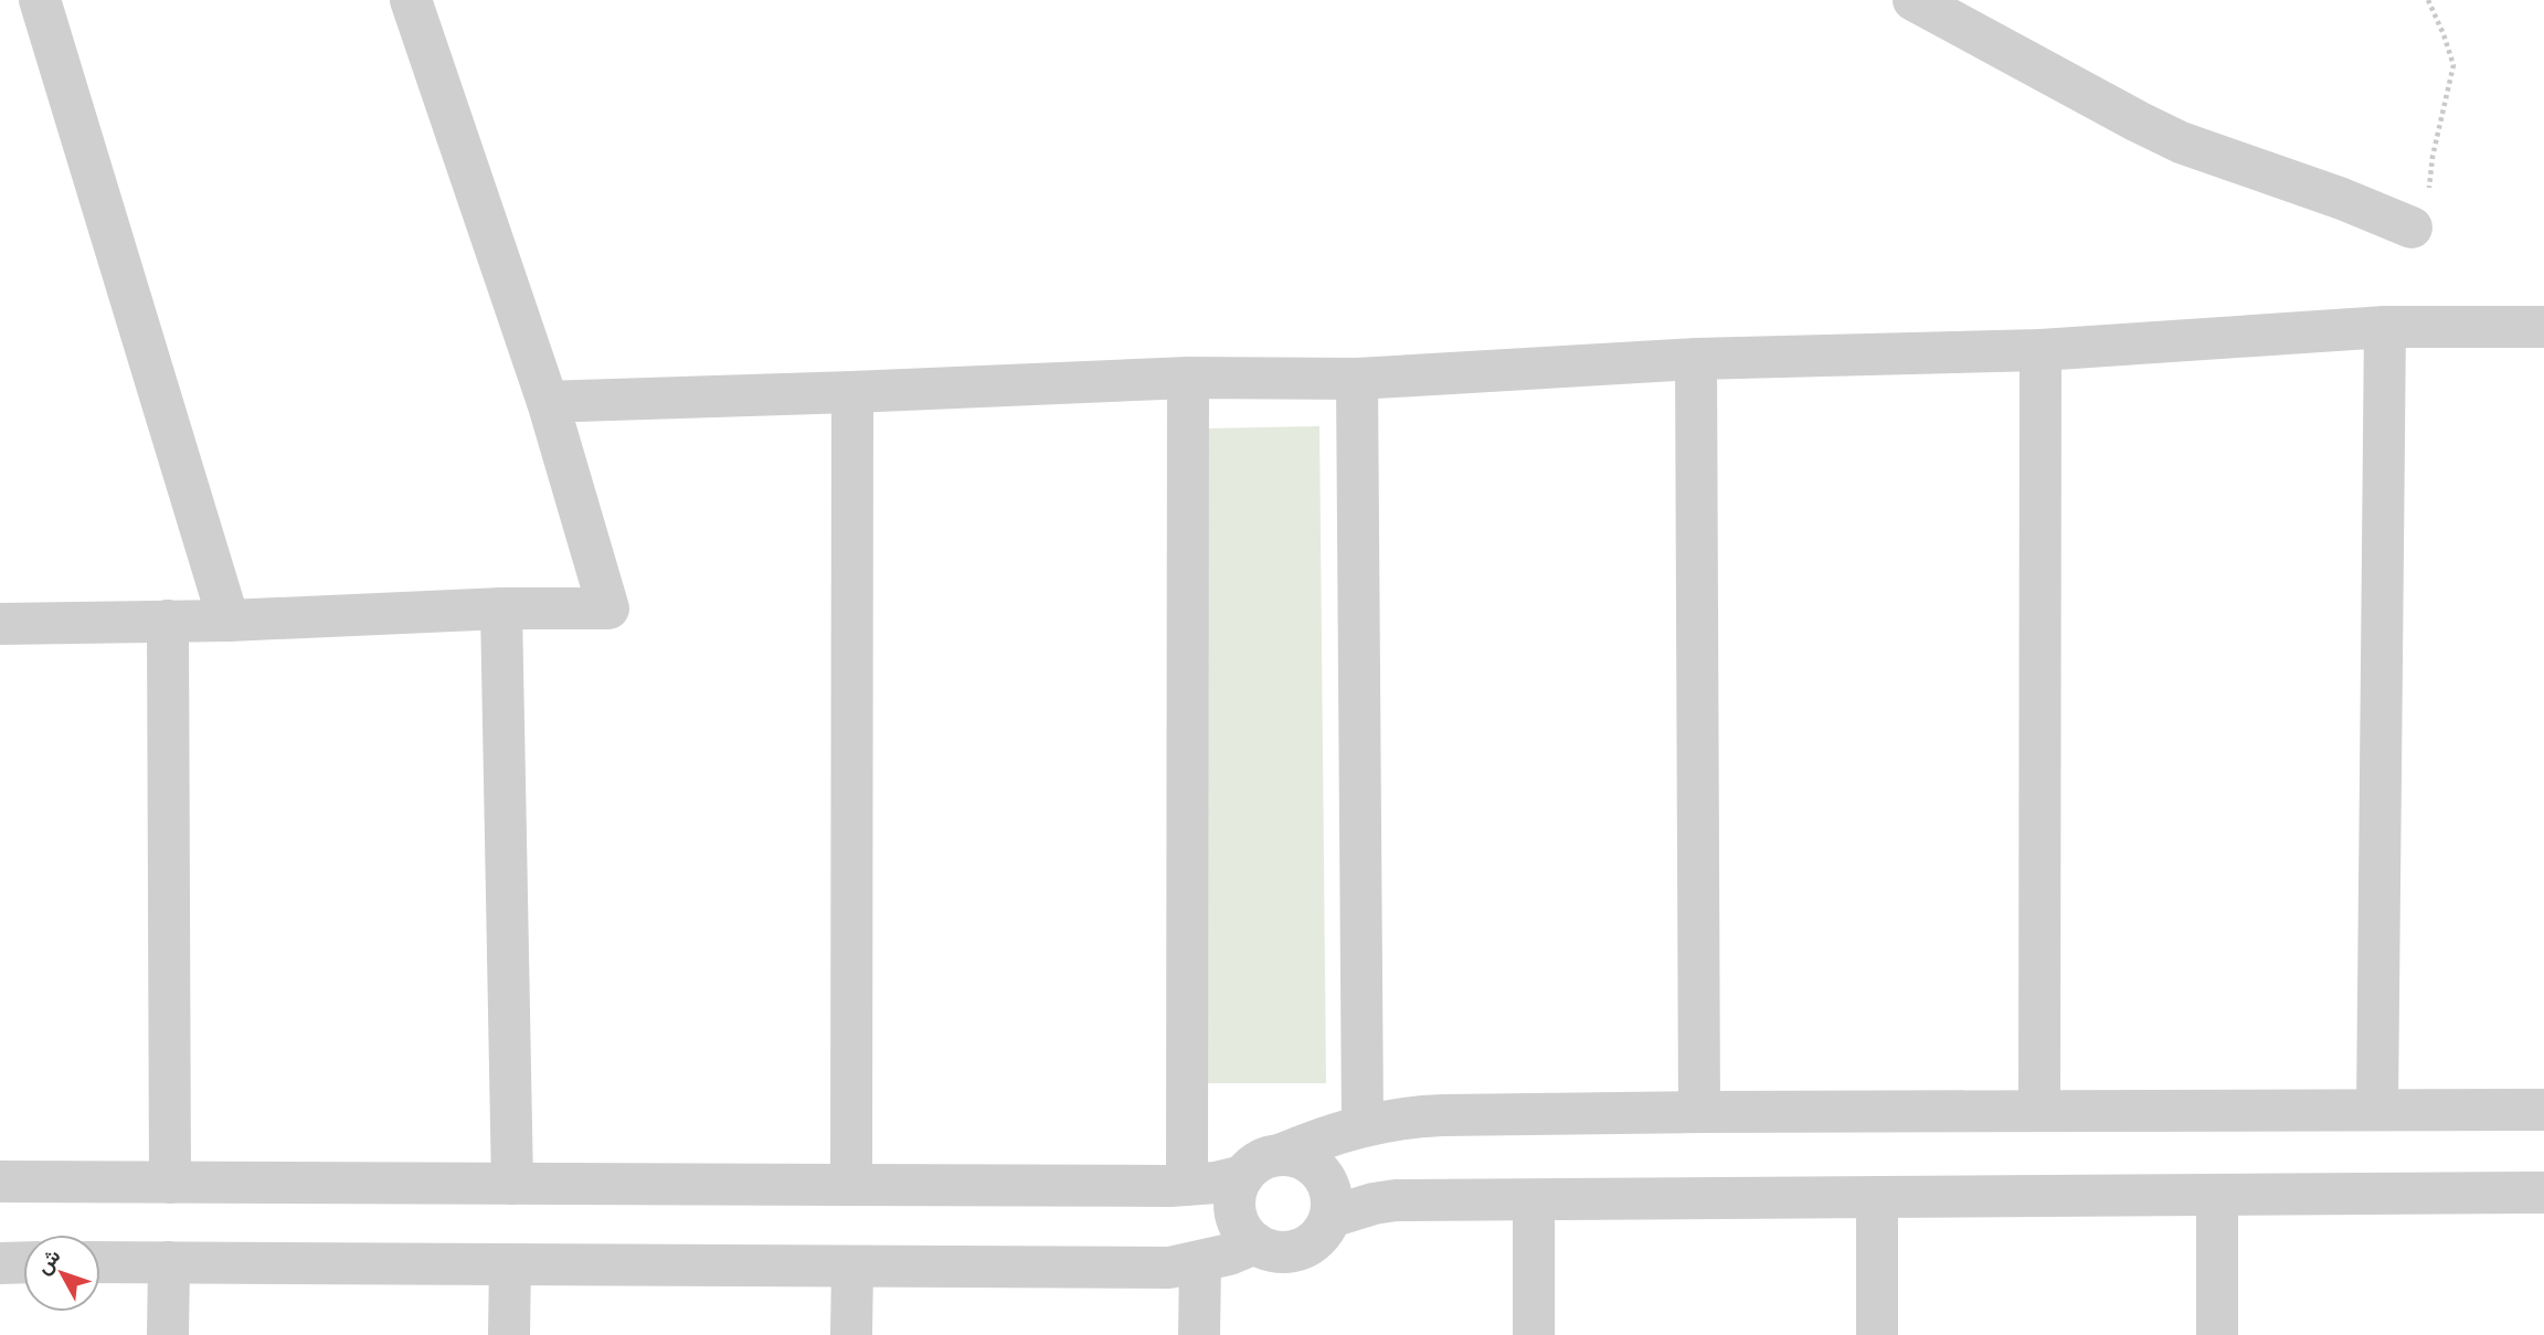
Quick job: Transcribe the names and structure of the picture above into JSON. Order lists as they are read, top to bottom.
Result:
{
  "north": "top left"
}
